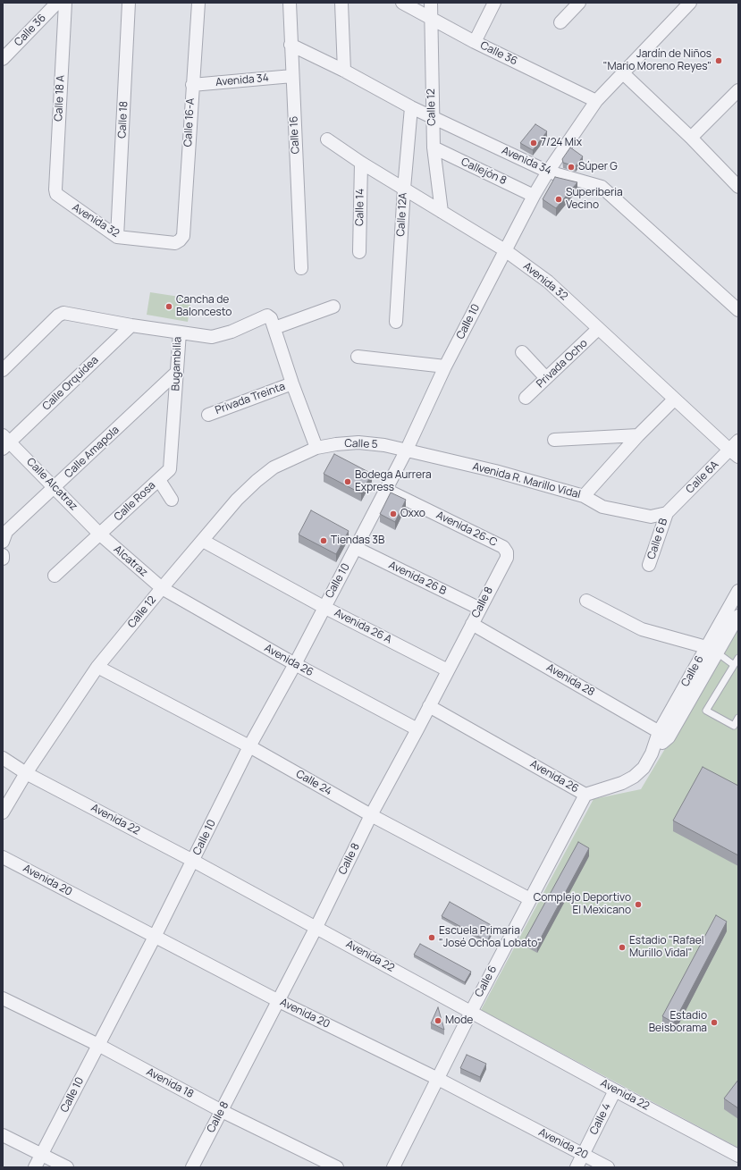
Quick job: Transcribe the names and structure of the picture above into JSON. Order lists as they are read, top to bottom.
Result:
{
  "streets": {
    "street": [
      "Calle 36",
      "Avenida 34",
      "Calle 18 A",
      "Calle 12",
      "Calle 18",
      "Calle 16-A",
      "Calle 16",
      "Callejón 8",
      "Calle 14",
      "Calle 12A",
      "Avenida 32",
      "Calle 10",
      "Bugambilia",
      "Privada Ocho",
      "Calle Orquídea",
      "Privada Treinta",
      "Calle 5",
      "Calle Amapola",
      "Calle 6A",
      "Avenida R. Marillo Vidal",
      "Calle Alcatraz",
      "Calle Rosa",
      "Avenida 26-C",
      "Calle 6 B",
      "Alcatraz",
      "Avenida 26 B",
      "Calle 8",
      "Avenida 26 A",
      "Avenida 26",
      "Calle 6",
      "Avenida 28",
      "Calle 24",
      "Avenida 22",
      "Avenida 20",
      "Avenida 18",
      "Calle 4"
    ]
  },
  "crossings": [
    ["Calle 36", "Calle 12"],
    ["Calle 36", "Calle 10"],
    ["Avenida 34", "Calle 12"],
    ["Avenida 34", "Calle 16-A"],
    ["Avenida 34", "Calle 16"],
    ["Avenida 34", "Calle 12A"],
    ["Avenida 34", "Calle 10"],
    ["Calle 18 A", "Avenida 32"],
    ["Calle 12", "Callejón 8"],
    ["Calle 12", "Avenida 32"],
    ["Calle 12", "Privada Treinta"],
    ["Calle 12", "Calle 5"],
    ["Calle 12", "Alcatraz"],
    ["Calle 12", "Avenida 26 A"],
    ["Calle 12", "Avenida 26"],
    ["Calle 12", "Calle 24"],
    ["Calle 12", "Avenida 22"],
    ["Calle 18", "Avenida 32"],
    ["Calle 16-A", "Avenida 32"],
    ["Callejón 8", "Calle 10"],
    ["Calle 14", "Avenida 32"],
    ["Calle 12A", "Avenida 32"],
    ["Avenida 32", "Calle 10"],
    ["Avenida 32", "Privada Ocho"],
    ["Avenida 32", "Calle 6A"],
    ["Calle 10", "Calle 5"],
    ["Calle 10", "Avenida R. Marillo Vidal"],
    ["Calle 10", "Avenida 26-C"],
    ["Calle 10", "Avenida 26 B"],
    ["Calle 10", "Avenida 26 A"],
    ["Calle 10", "Avenida 26"],
    ["Calle 10", "Calle 24"],
    ["Calle 10", "Avenida 22"],
    ["Calle 10", "Avenida 20"],
    ["Calle 10", "Avenida 18"],
    ["Bugambilia", "Calle Orquídea"],
    ["Bugambilia", "Privada Treinta"],
    ["Bugambilia", "Calle Amapola"],
    ["Bugambilia", "Calle Rosa"],
    ["Calle Orquídea", "Calle Alcatraz"],
    ["Privada Treinta", "Calle 5"],
    ["Calle 5", "Avenida R. Marillo Vidal"],
    ["Calle Amapola", "Calle Alcatraz"],
    ["Calle 6A", "Avenida R. Marillo Vidal"],
    ["Calle 6A", "Calle 6 B"],
    ["Avenida R. Marillo Vidal", "Calle 6 B"],
    ["Calle Alcatraz", "Calle Rosa"],
    ["Calle Alcatraz", "Alcatraz"],
    ["Calle Rosa", "Alcatraz"],
    ["Avenida 26-C", "Calle 8"],
    ["Alcatraz", "Avenida 26"],
    ["Avenida 26 B", "Calle 8"],
    ["Calle 8", "Avenida 26 A"],
    ["Calle 8", "Avenida 26"],
    ["Calle 8", "Avenida 28"],
    ["Calle 8", "Calle 24"],
    ["Calle 8", "Avenida 22"],
    ["Calle 8", "Avenida 20"],
    ["Calle 8", "Avenida 18"],
    ["Avenida 26", "Calle 6"],
    ["Calle 6", "Avenida 28"],
    ["Calle 6", "Calle 24"],
    ["Calle 6", "Avenida 22"],
    ["Calle 6", "Avenida 20"],
    ["Avenida 22", "Calle 4"],
    ["Avenida 20", "Calle 4"]
  ],
  "places": [
    "Jardín de Niños \"Mario Moreno Reyes\"",
    "7/24 Mix",
    "Súper G",
    "Superiberia Vecino",
    "Cancha de Baloncesto",
    "Bodega Aurrera Express",
    "Oxxo",
    "Tiendas 3B",
    "Complejo Deportivo El Mexicano",
    "Escuela Primaria \"José Ochoa Lobato\"",
    "Estadio \"Rafael Murillo Vidal\"",
    "Mode",
    "Estadio Beisborama"
  ]
}
